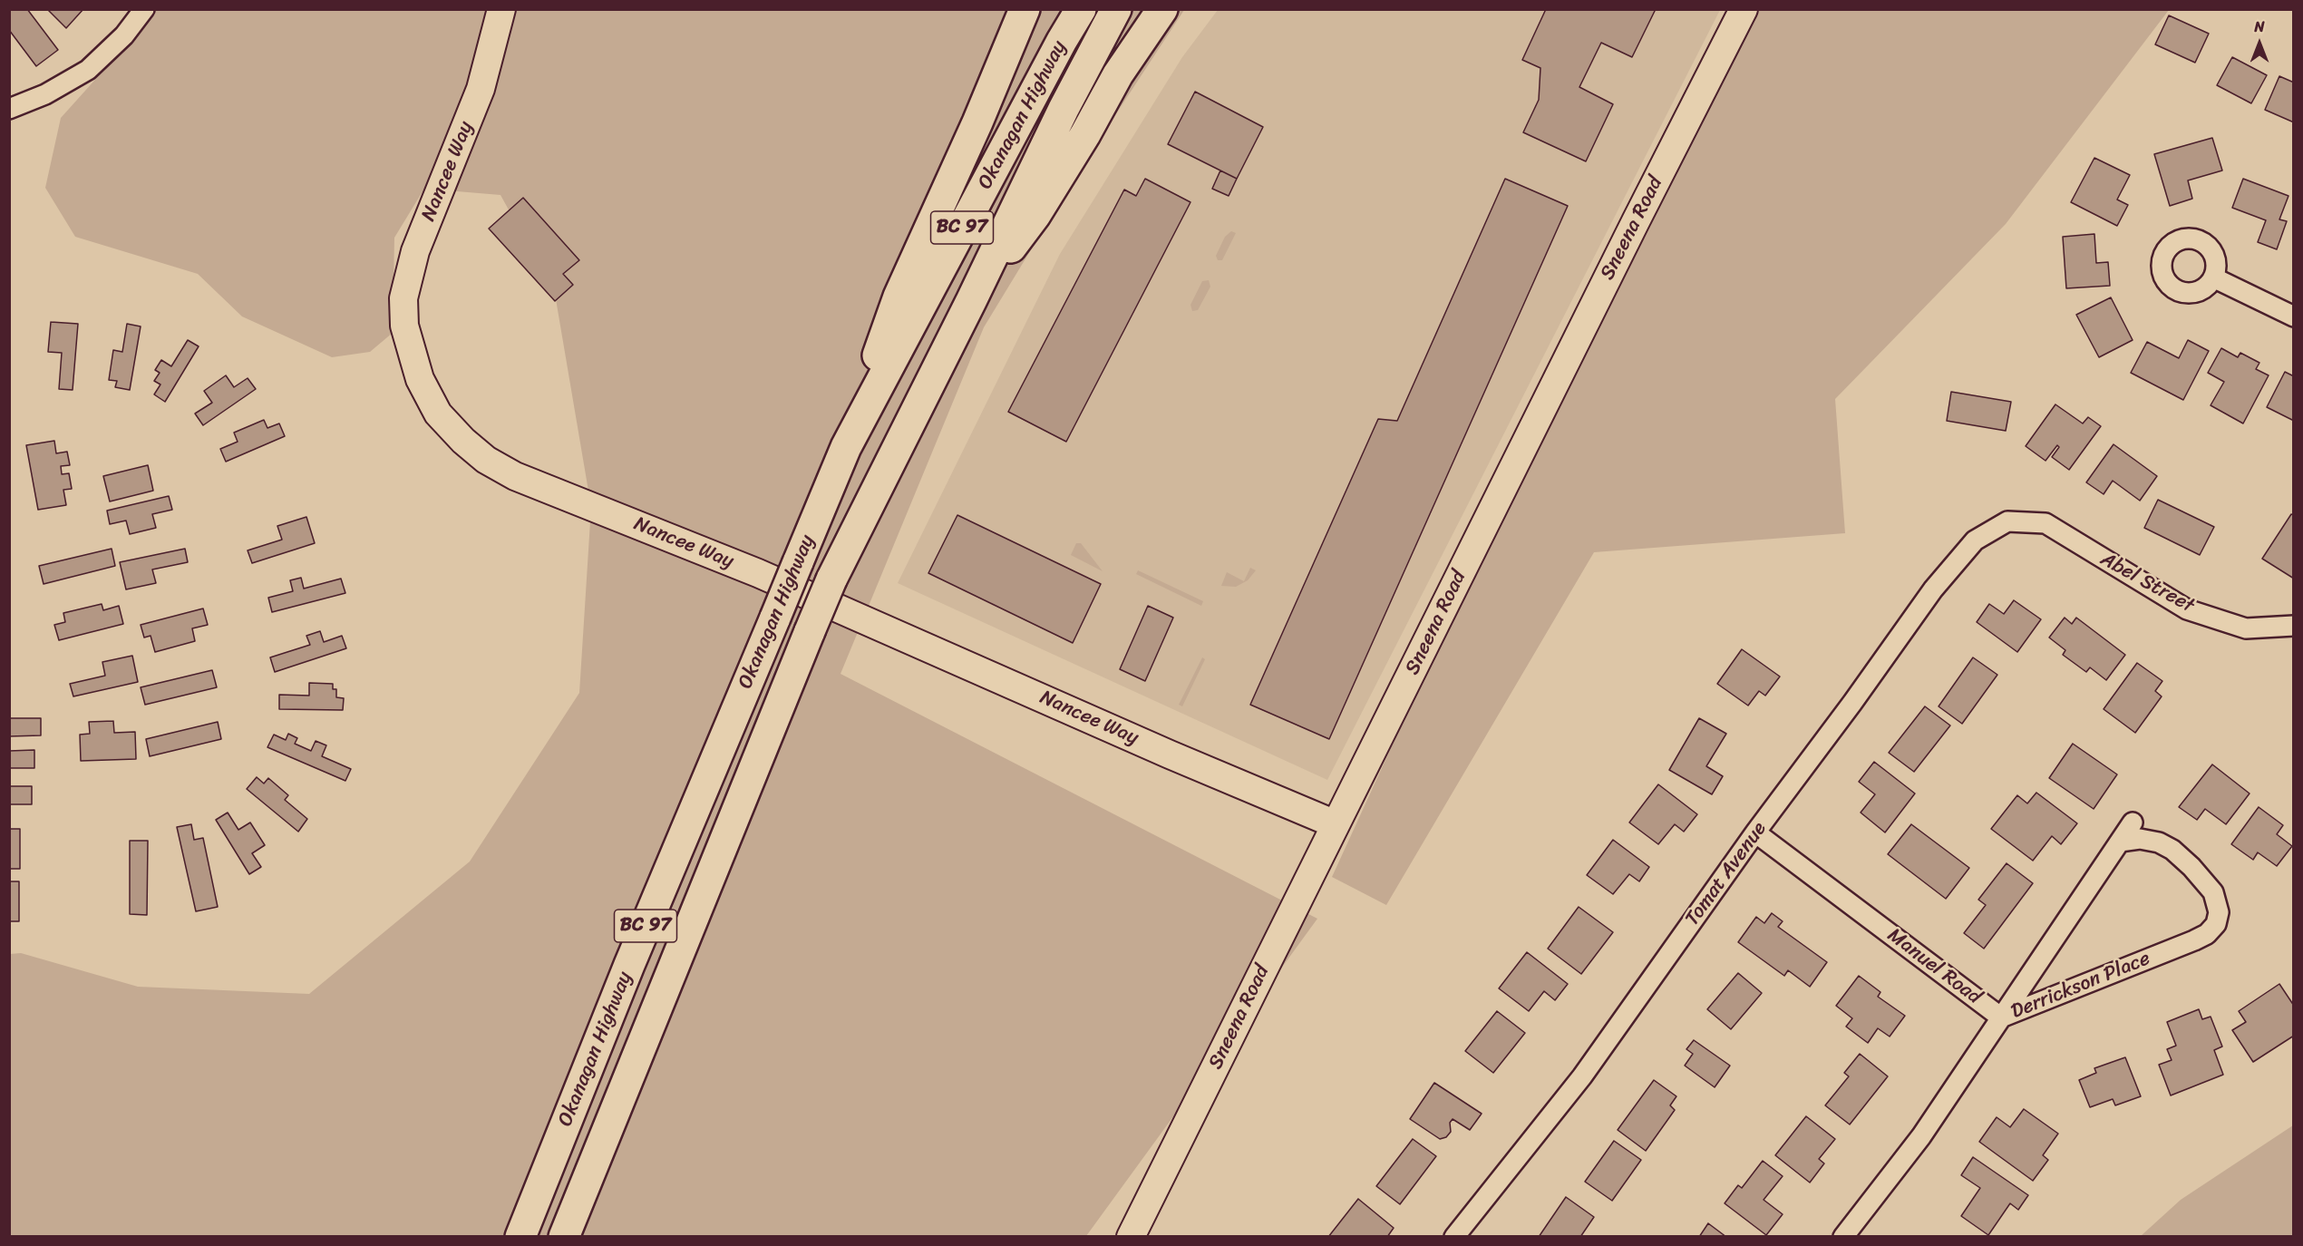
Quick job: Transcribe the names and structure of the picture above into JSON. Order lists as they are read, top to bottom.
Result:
{
  "streets": {
    "highway": ["Okanagan Highway", "BC 97"],
    "street": [
      "Nancee Way",
      "Sneena Road",
      "Abel Street",
      "Tomat Avenue",
      "Manuel Road",
      "Derrickson Place"
    ]
  },
  "crossings": [
    ["Nancee Way", "Sneena Road"],
    ["Abel Street", "Tomat Avenue"],
    ["Tomat Avenue", "Manuel Road"],
    ["Manuel Road", "Derrickson Place"]
  ],
  "north": "top"
}
